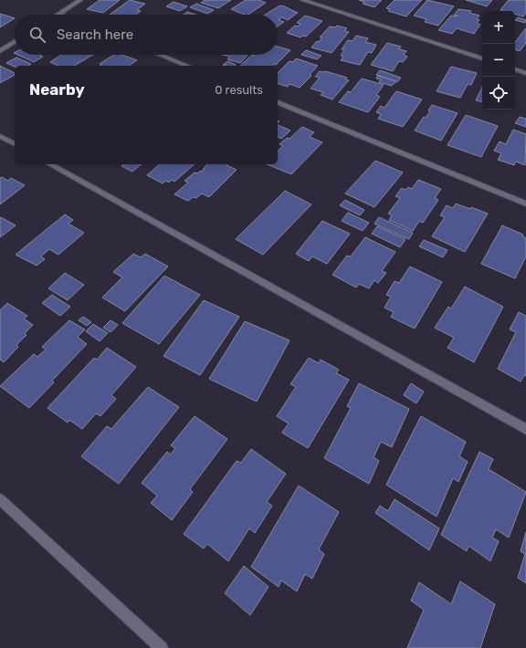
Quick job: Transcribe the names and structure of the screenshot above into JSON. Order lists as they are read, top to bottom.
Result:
{
  "page": {
    "map_buttons": ["+", "−"],
    "search": "Search here",
    "heading": ["Nearby", "0 results"]
  }
}
